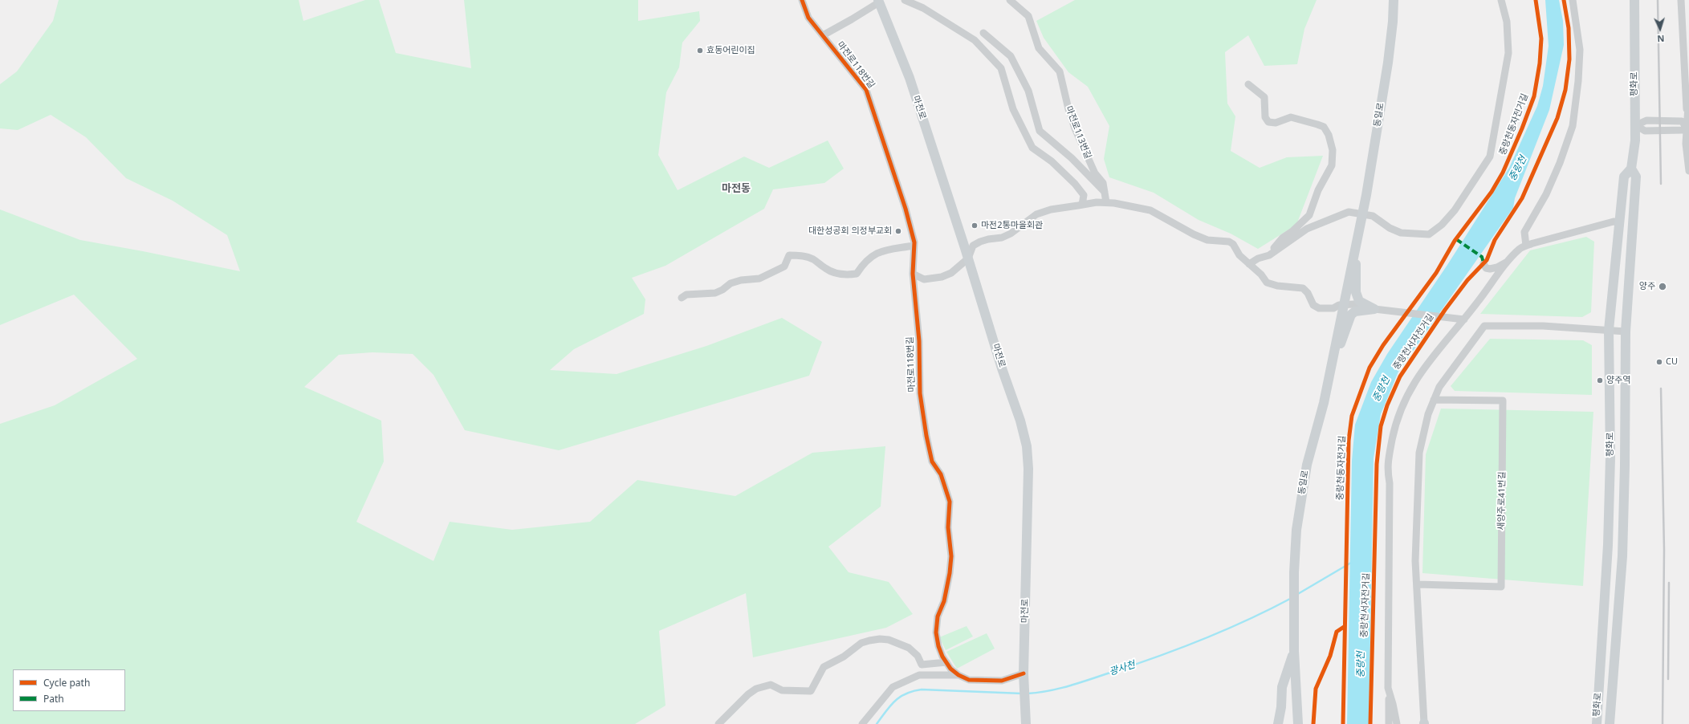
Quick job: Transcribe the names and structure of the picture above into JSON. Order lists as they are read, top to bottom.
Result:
{
  "streets": {
    "street": [
      "마전로118번길",
      "평화로",
      "마전로",
      "동일로",
      "마전로113번길",
      "새양주로41번길"
    ],
    "cycle path": ["중랑천동자전거길", "중랑천서자전거길"]
  },
  "crossings": [
    ["마전로118번길", "마전로"]
  ],
  "districts": ["마전동"],
  "water": ["중랑천", "광사천"],
  "places": [
    "효동어린이집",
    "마전2통마을회관",
    "대한성공회 의정부교회",
    "양주",
    "CU",
    "양주역"
  ],
  "legend": ["Cycle path", "Path"],
  "north": "bottom"
}
